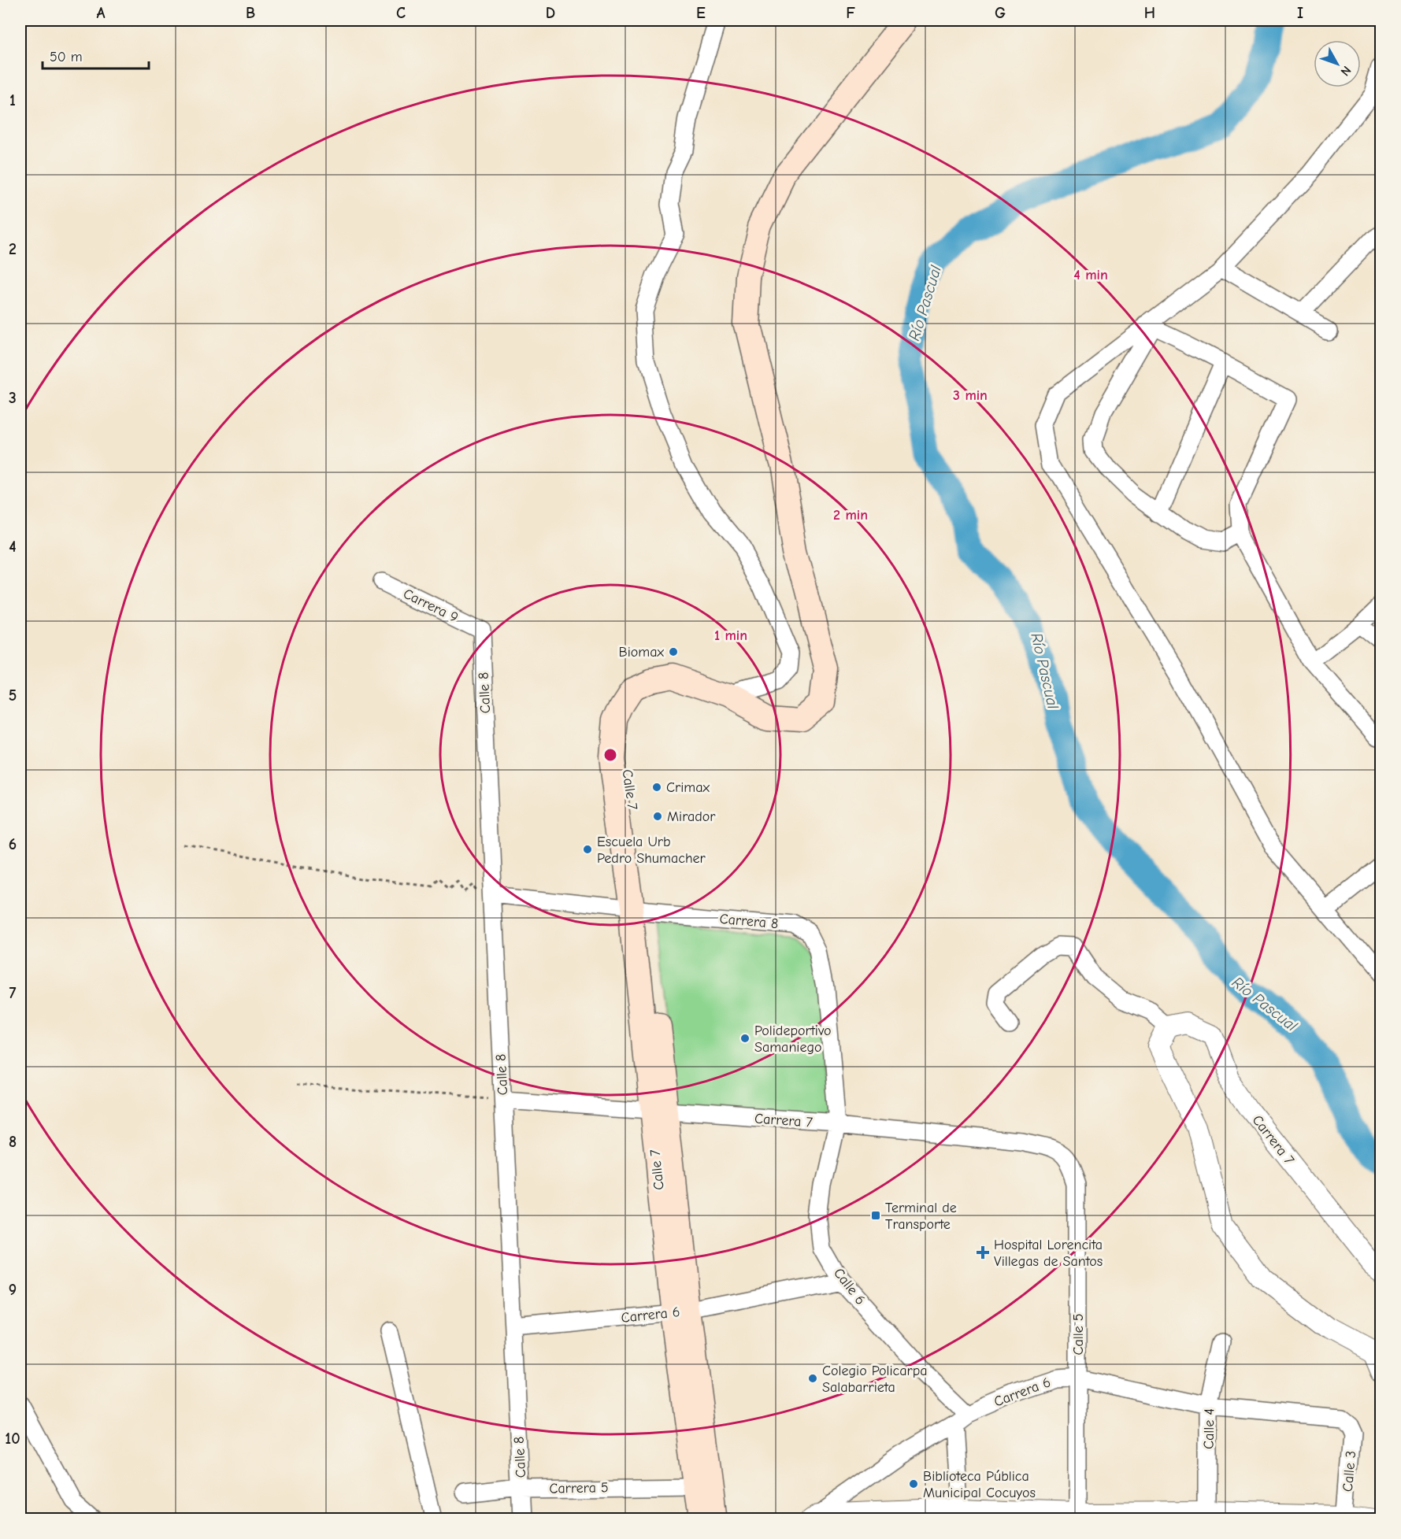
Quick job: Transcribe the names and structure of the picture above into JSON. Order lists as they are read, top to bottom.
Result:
{
  "streets": {
    "main road": ["Calle 7"],
    "street": [
      "Carrera 9",
      "Calle 8",
      "Carrera 8",
      "Carrera 7",
      "Calle 6",
      "Carrera 6",
      "Calle 5",
      "Calle 4",
      "Calle 3",
      "Carrera 5"
    ]
  },
  "crossings": [
    ["Carrera 9", "Calle 8"],
    ["Calle 8", "Carrera 8"],
    ["Calle 8", "Carrera 7"],
    ["Calle 8", "Carrera 6"],
    ["Calle 8", "Carrera 5"],
    ["Calle 7", "Carrera 8"],
    ["Calle 7", "Carrera 7"],
    ["Calle 7", "Carrera 6"],
    ["Calle 7", "Carrera 5"],
    ["Carrera 8", "Carrera 7"],
    ["Carrera 8", "Calle 6"],
    ["Carrera 7", "Calle 6"],
    ["Carrera 7", "Calle 5"],
    ["Calle 6", "Carrera 6"],
    ["Carrera 6", "Calle 5"],
    ["Carrera 6", "Calle 4"],
    ["Carrera 6", "Calle 3"]
  ],
  "water": ["Río Pascual"],
  "places": {
    "other": [
      "Biomax",
      "Crimax",
      "Mirador",
      "Escuela Urb Pedro Shumacher",
      "Polideportivo Samaniego",
      "Colegio Policarpa Salabarrieta",
      "Biblioteca Pública Municipal Cocuyos"
    ],
    "transit": ["Terminal de Transporte"],
    "health": ["Hospital Lorencita Villegas de Santos"]
  },
  "scale_bar": "50 m",
  "north": "bottom right",
  "grid": {
    "columns": [
      "A",
      "B",
      "C",
      "D",
      "E",
      "F",
      "G",
      "H",
      "I"
    ],
    "rows": [
      "1",
      "2",
      "3",
      "4",
      "5",
      "6",
      "7",
      "8",
      "9",
      "10"
    ]
  },
  "rings": [
    "4 min",
    "3 min",
    "2 min",
    "1 min"
  ]
}
